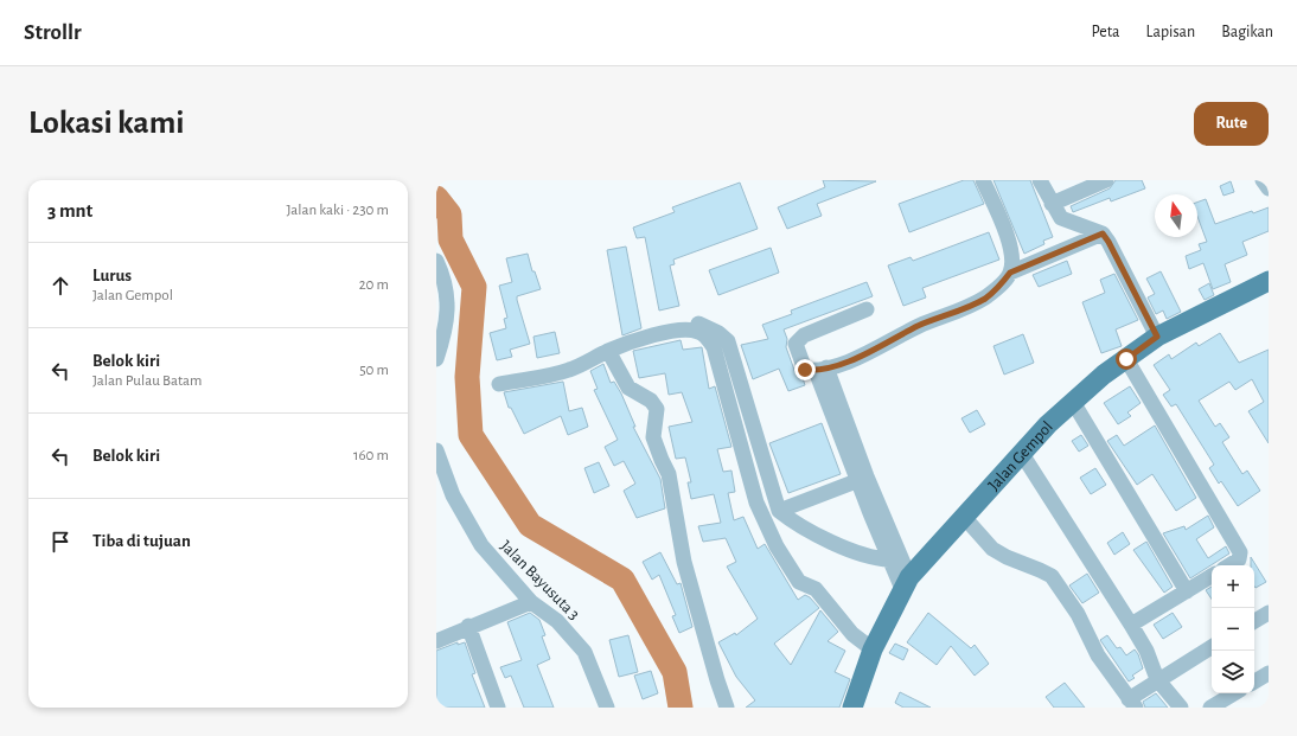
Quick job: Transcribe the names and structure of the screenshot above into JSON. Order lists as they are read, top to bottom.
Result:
{
  "streets": {
    "main road": ["Jalan Gempol"],
    "street": ["Jalan Bayusuta 3"]
  },
  "north": "top",
  "page": {
    "header": "Strollr",
    "nav": ["Peta", "Lapisan", "Bagikan"],
    "buttons": "Rute",
    "title": "Lokasi kami",
    "heading": ["3 mnt", "Jalan kaki · 230 m"],
    "list": [
      ["Lurus", "Jalan Gempol", "20 m"],
      ["Belok kiri", "Jalan Pulau Batam", "50 m"],
      ["Belok kiri", "160 m"],
      "Tiba di tujuan"
    ],
    "map_buttons": ["+", "−"]
  }
}
